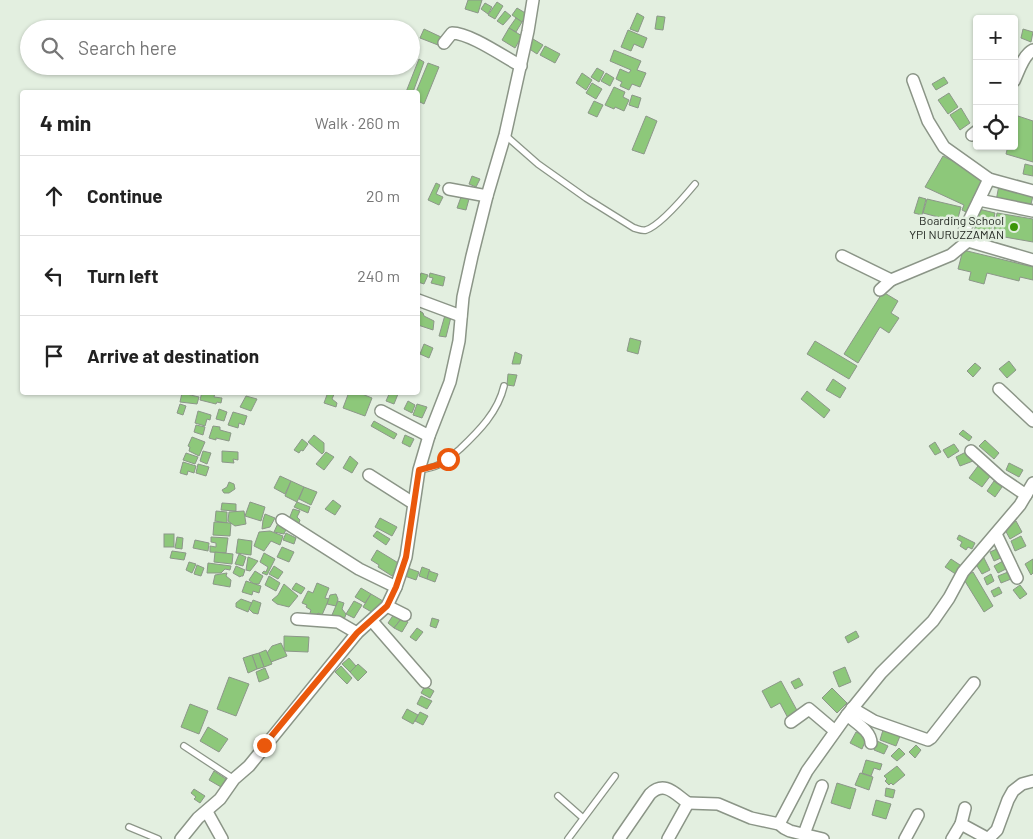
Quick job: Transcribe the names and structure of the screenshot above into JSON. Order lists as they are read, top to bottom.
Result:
{
  "places": ["Boarding School YPI NURUZZAMAN"],
  "page": {
    "map_buttons": ["+", "−"],
    "search": "Search here",
    "heading": ["4 min", "Walk · 260 m"],
    "list": [
      ["Continue", "20 m"],
      ["Turn left", "240 m"],
      "Arrive at destination"
    ]
  }
}
